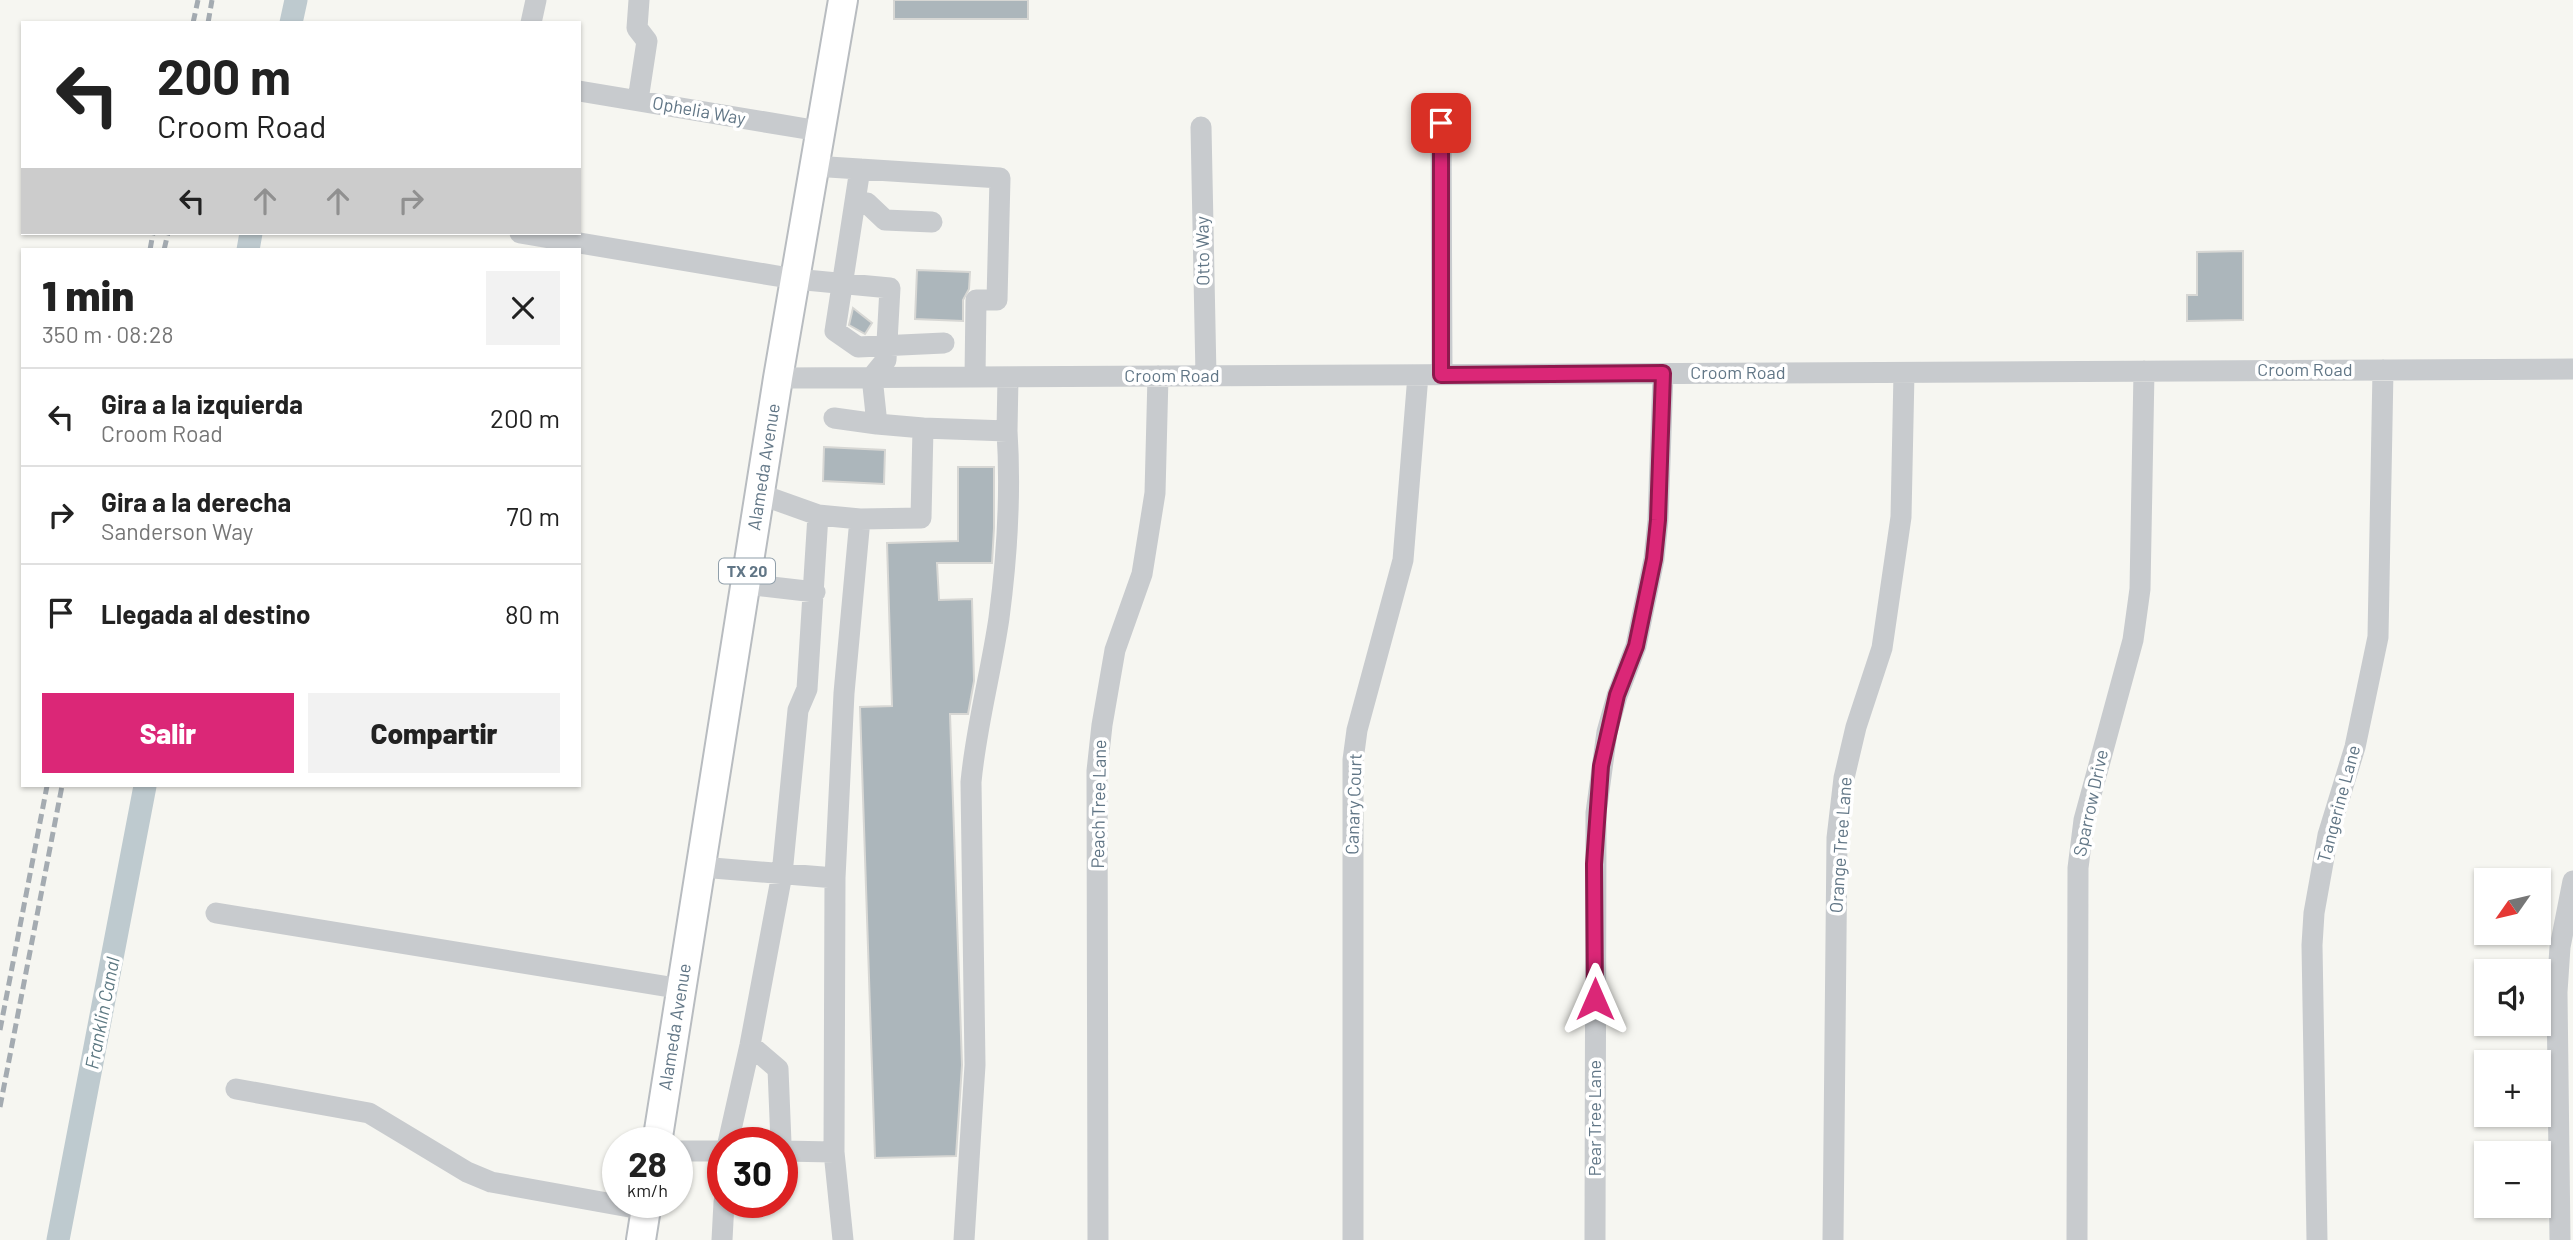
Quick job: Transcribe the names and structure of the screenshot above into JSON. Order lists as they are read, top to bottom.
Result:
{
  "streets": {
    "main road": ["Alameda Avenue", "TX 20"],
    "street": [
      "Ophelia Way",
      "Otto Way",
      "Croom Road",
      "Sparrow Drive",
      "Peach Tree Lane",
      "Canary Court",
      "Tangerine Lane",
      "Orange Tree Lane",
      "Pear Tree Lane"
    ]
  },
  "crossings": [
    ["Ophelia Way", "Alameda Avenue"],
    ["Otto Way", "Croom Road"],
    ["Croom Road", "Alameda Avenue"],
    ["Croom Road", "Sparrow Drive"],
    ["Croom Road", "Peach Tree Lane"],
    ["Croom Road", "Canary Court"],
    ["Croom Road", "Tangerine Lane"],
    ["Croom Road", "Orange Tree Lane"],
    ["Croom Road", "Pear Tree Lane"]
  ],
  "water": ["Franklin Canal"],
  "north": "bottom left",
  "page": {
    "turn": ["200 m", "Croom Road"],
    "heading": ["1 min", "350 m · 08:28"],
    "list": [
      {
        "name": "Gira a la izquierda",
        "note": "Croom Road",
        "value": "200 m"
      },
      {
        "name": "Gira a la derecha",
        "note": "Sanderson Way",
        "value": "70 m"
      },
      {
        "name": "Llegada al destino",
        "value": "80 m"
      }
    ],
    "buttons": ["Salir", "Compartir"],
    "map_buttons": ["+", "−"],
    "speed": "28 km/h",
    "limit": "30"
  }
}
